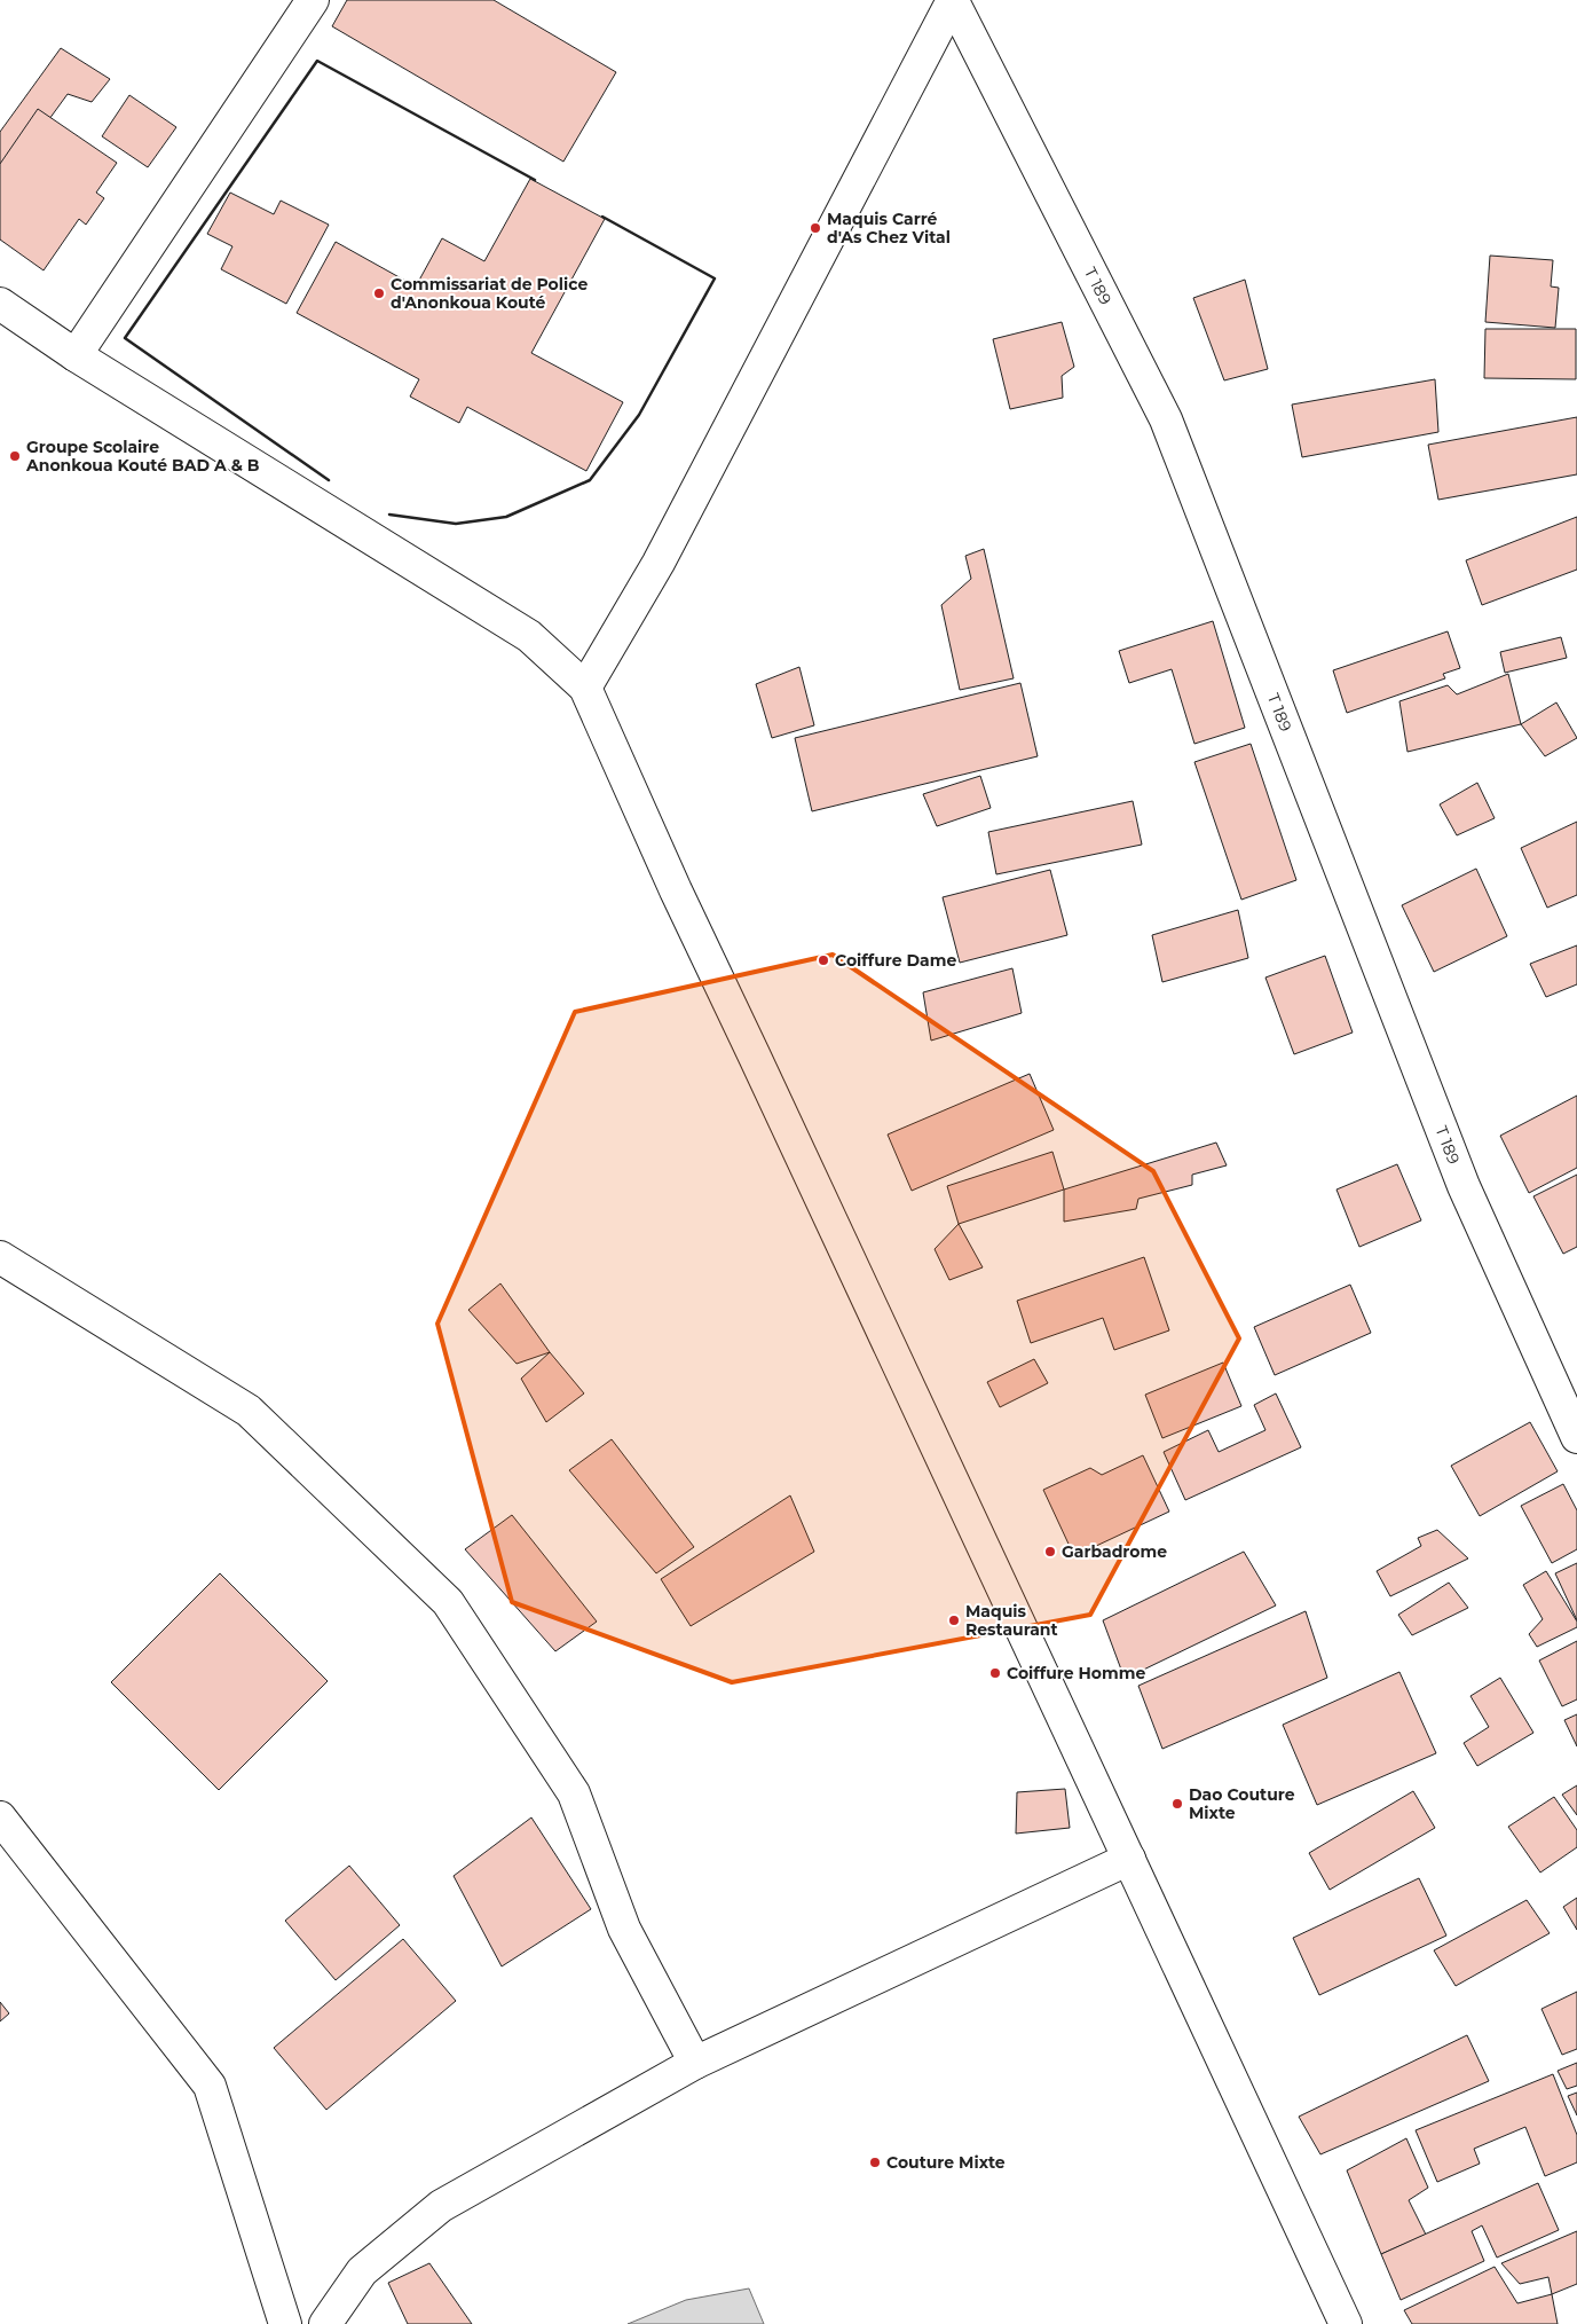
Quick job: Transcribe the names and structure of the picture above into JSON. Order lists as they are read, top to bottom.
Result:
{
  "streets": {
    "street": ["T 189"]
  },
  "places": [
    "Maquis Carré d'As Chez Vital",
    "Commissariat de Police d'Anonkoua Kouté",
    "Groupe Scolaire Anonkoua Kouté BAD A & B",
    "Coiffure Dame",
    "Garbadrome",
    "Maquis Restaurant",
    "Coiffure Homme",
    "Dao Couture Mixte",
    "Couture Mixte"
  ]
}
